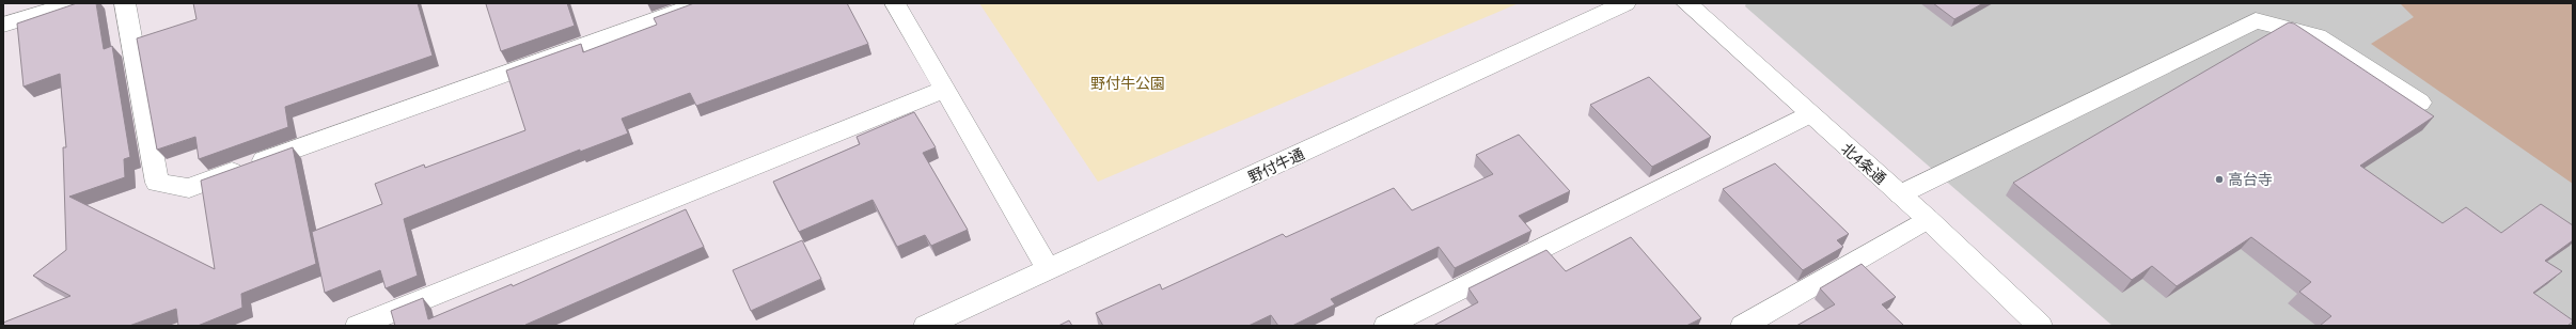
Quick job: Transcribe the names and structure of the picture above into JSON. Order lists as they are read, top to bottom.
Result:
{
  "streets": {
    "street": ["北4条通", "野付牛通"]
  },
  "parks": ["野付牛公園"],
  "places": ["高台寺"]
}
